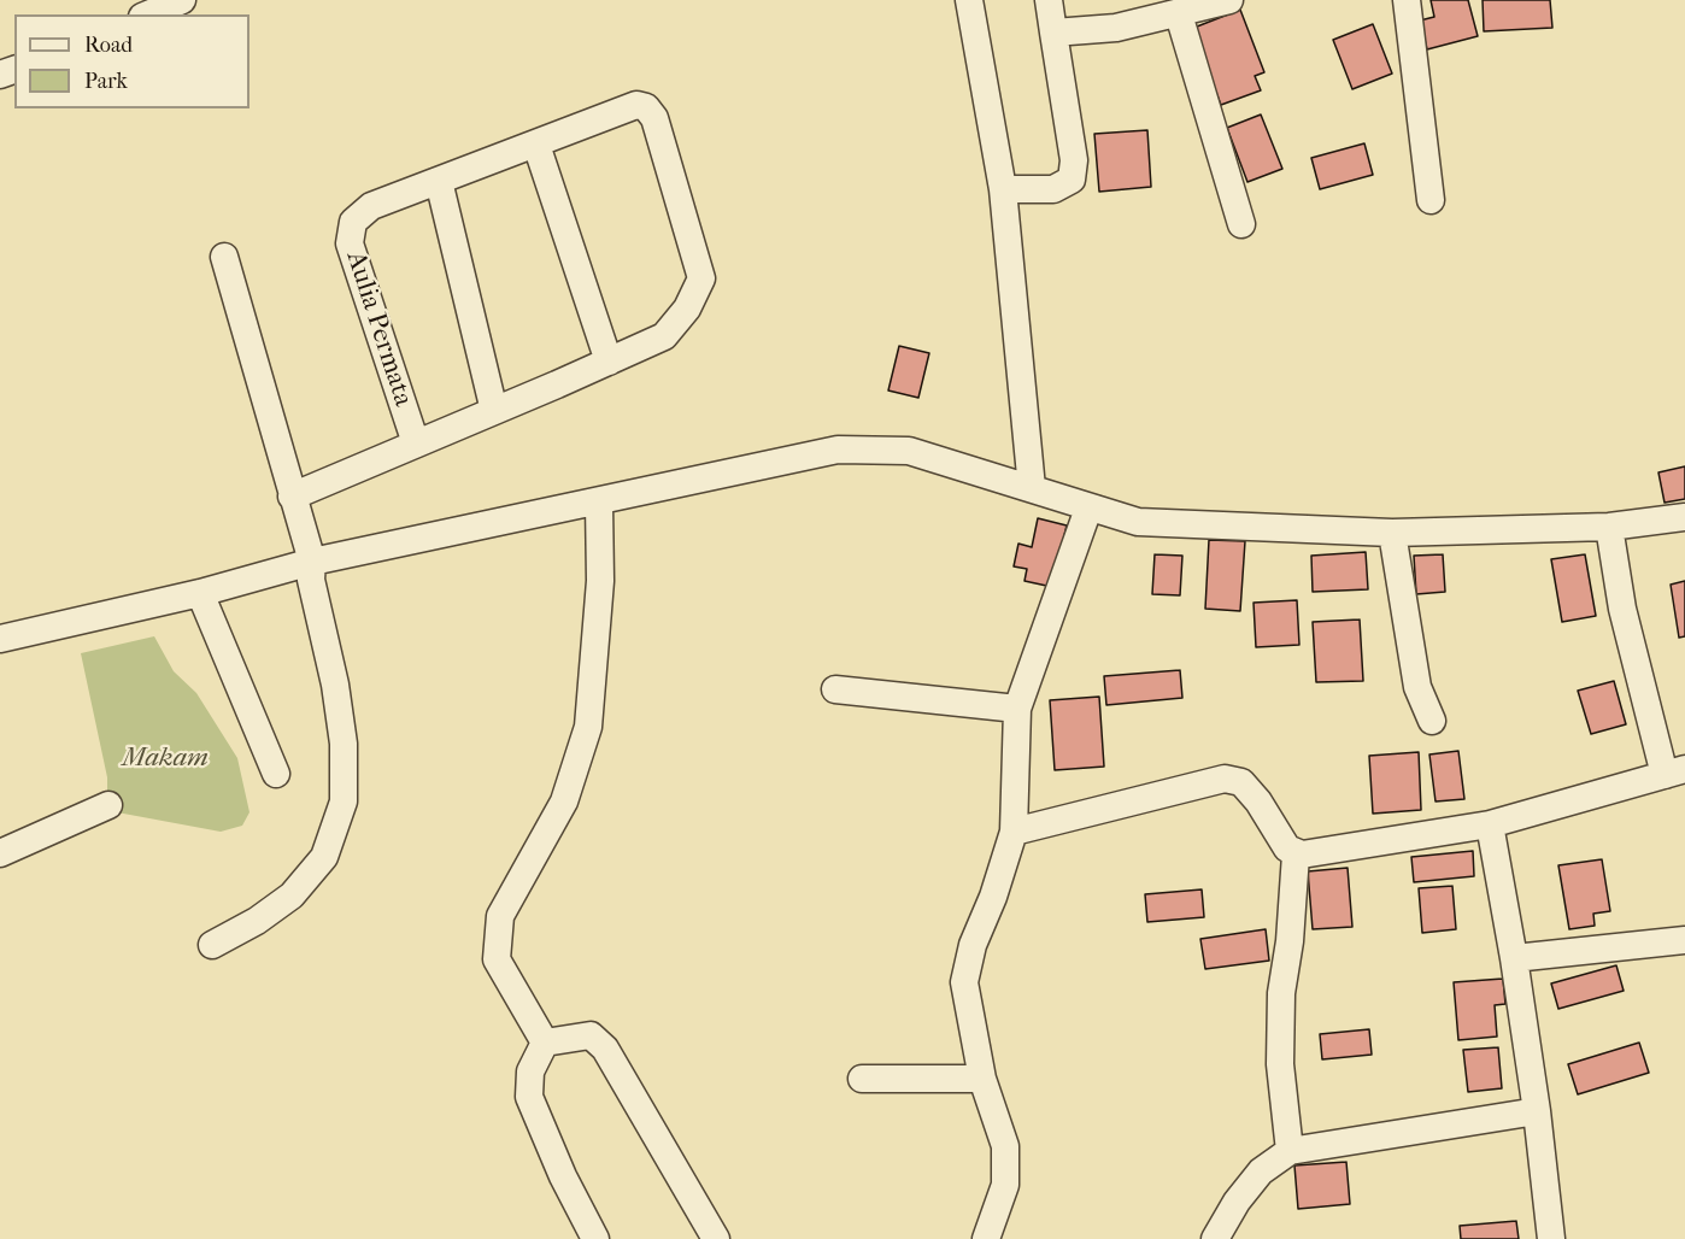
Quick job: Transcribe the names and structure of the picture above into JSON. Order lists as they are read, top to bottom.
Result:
{
  "streets": {
    "street": ["Aulia Permata"]
  },
  "parks": ["Makam"],
  "legend": ["Road", "Park"]
}
